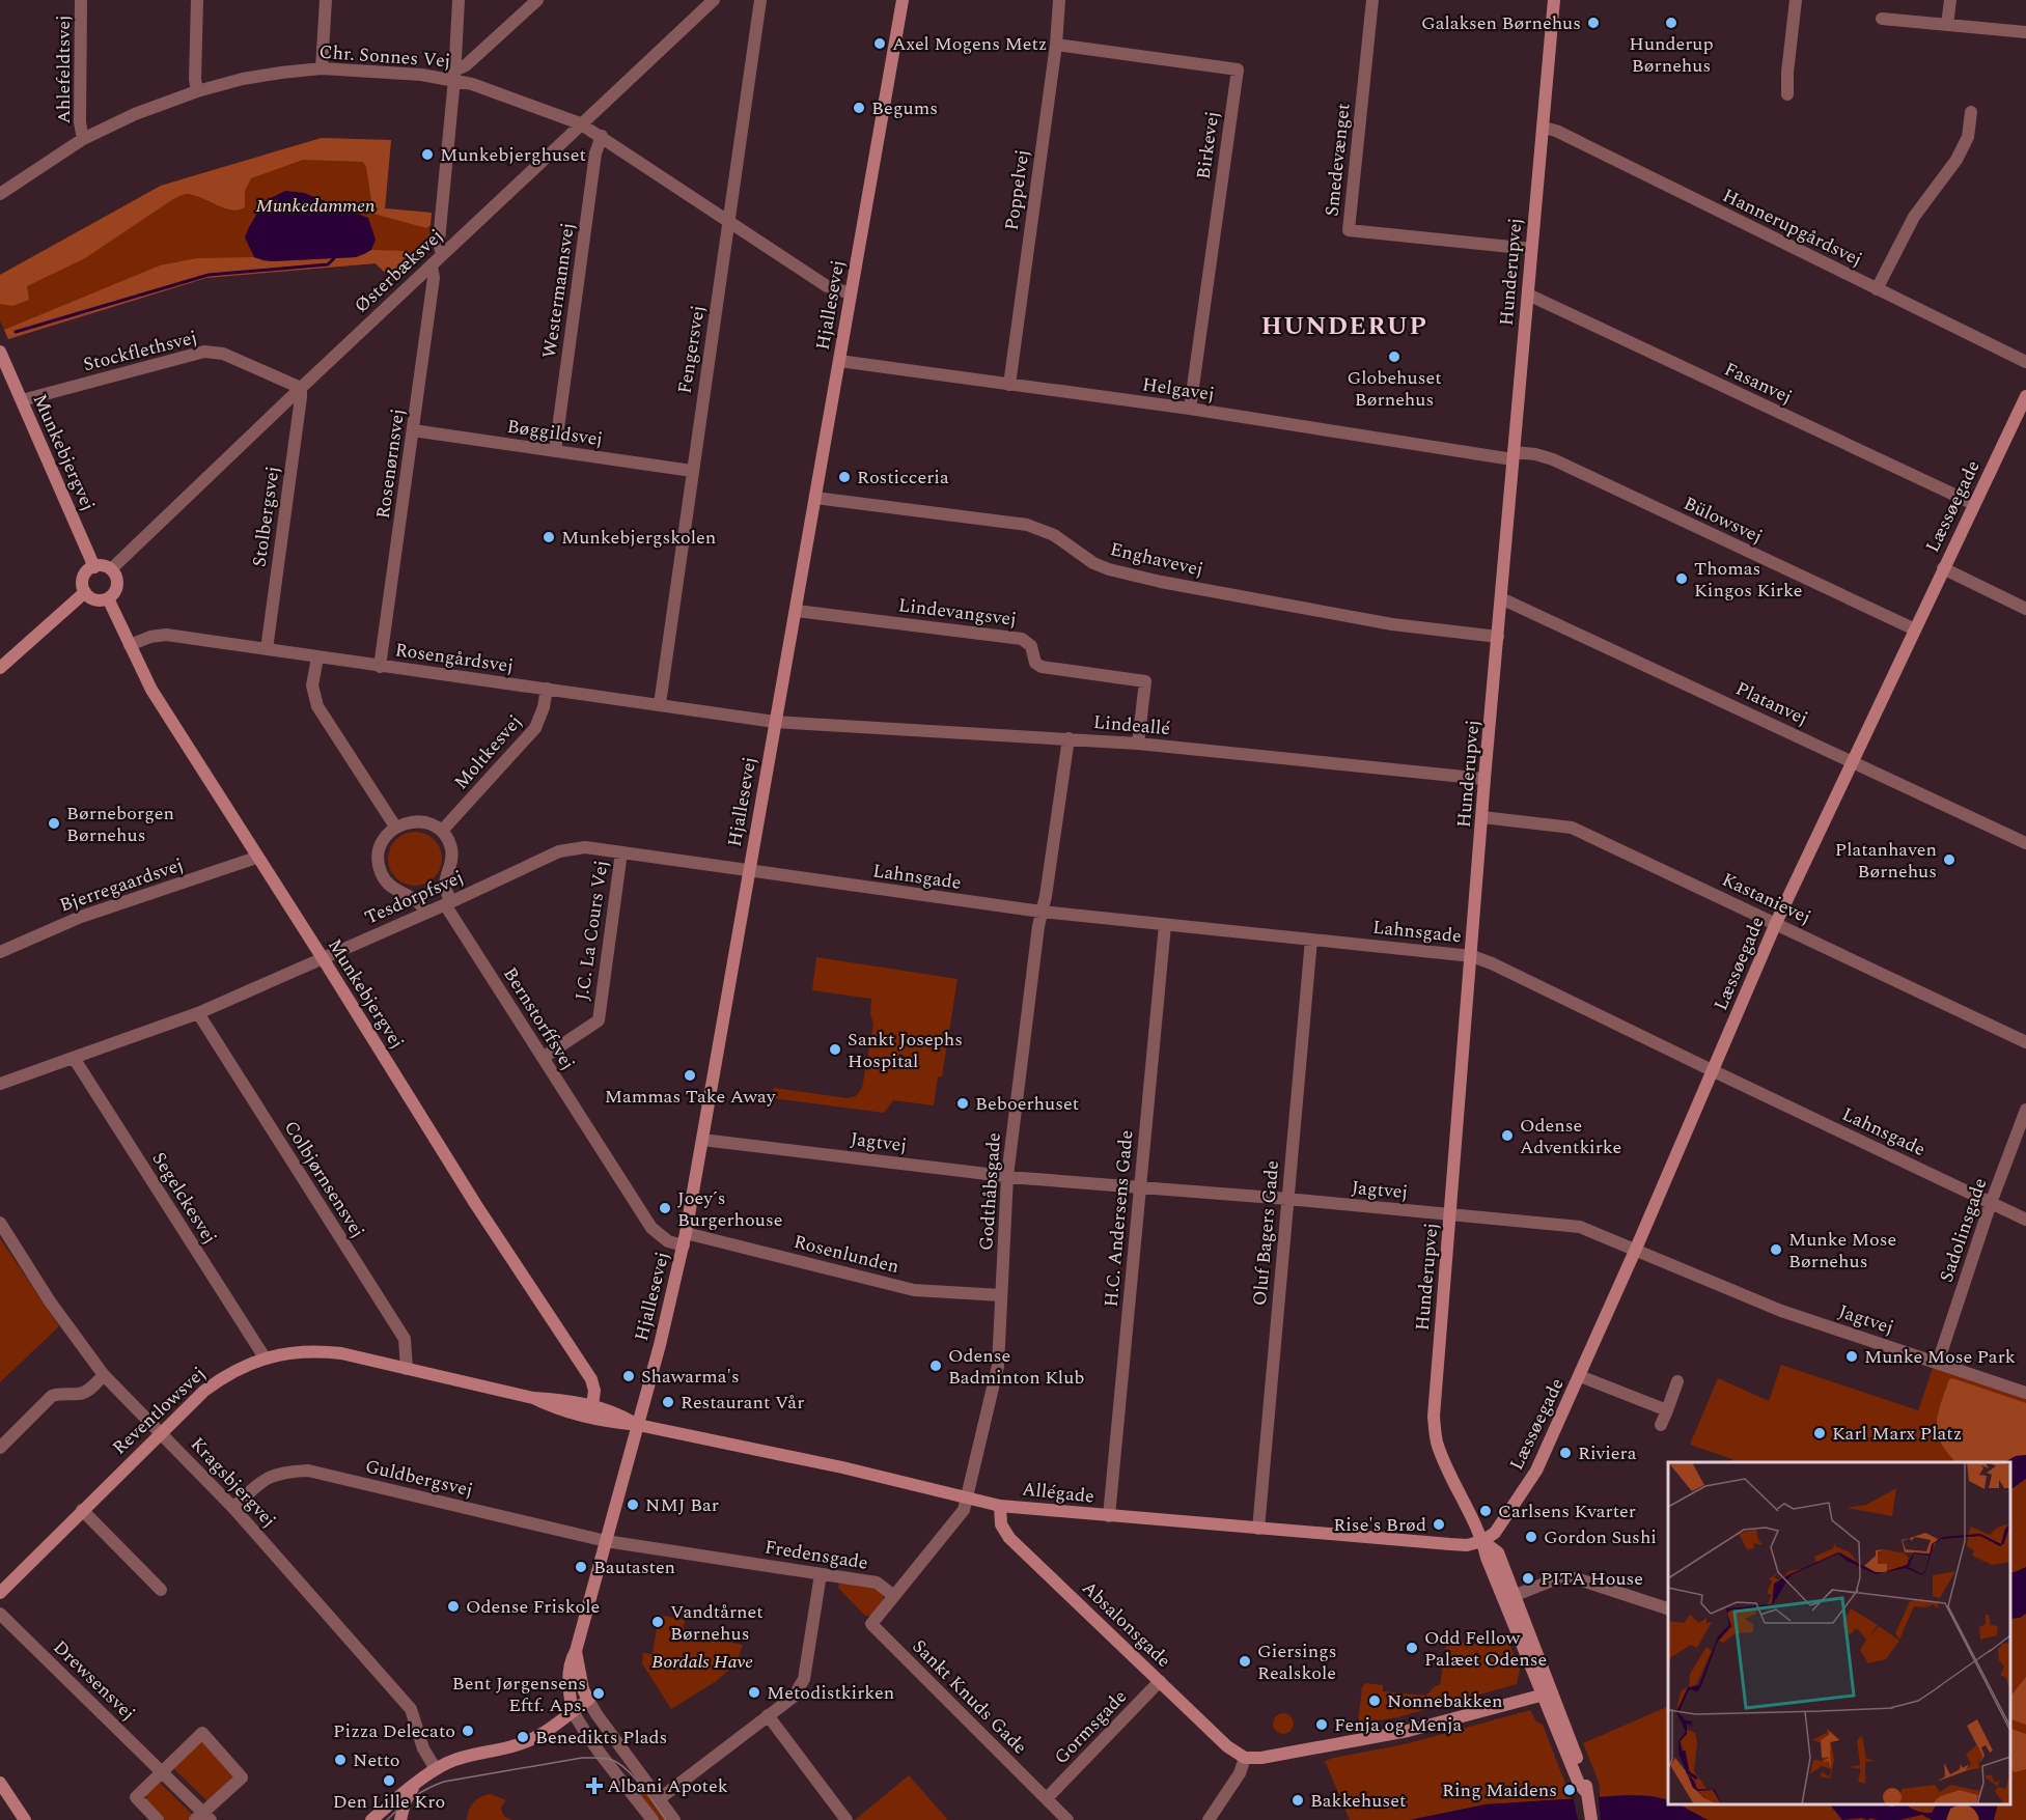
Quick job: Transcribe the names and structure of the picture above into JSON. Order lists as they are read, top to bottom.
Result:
{
  "streets": {
    "street": [
      "Chr. Sonnes Vej",
      "Ahlefeldtsvej",
      "Birkevej",
      "Smedevænget",
      "Poppelvej",
      "Hannerupgårdsvej",
      "Østerbæksvej",
      "Hunderupvej",
      "Westermannsvej",
      "Hjallesevej",
      "Fengersvej",
      "Stockflethsvej",
      "Fasanvej",
      "Helgavej",
      "Bøggildsvej",
      "Munkebjergvej",
      "Rosenørnsvej",
      "Læssøegade",
      "Stolbergsvej",
      "Bülowsvej",
      "Enghavevej",
      "Lindevangsvej",
      "Rosengårdsvej",
      "Platanvej",
      "Lindeallé",
      "Moltkesvej",
      "Lahnsgade",
      "Bjerregaardsvej",
      "Tesdorpfsvej",
      "Kastanievej",
      "J.C. La Cours Vej",
      "Bernstorffsvej",
      "Jagtvej",
      "Colbjørnsensvej",
      "Godthåbsgade",
      "Segelckesvej",
      "H.C. Andersens Gade",
      "Sadolinsgade",
      "Oluf Bagers Gade",
      "Rosenlunden",
      "Reventlowsvej",
      "Guldbergsvej",
      "Kragsbjergvej",
      "Allégade",
      "Fredensgade",
      "Absalonsgade",
      "Drewsensvej",
      "Sankt Knuds Gade",
      "Gormsgade"
    ]
  },
  "crossings": [
    ["Chr. Sonnes Vej", "Ahlefeldtsvej"],
    ["Chr. Sonnes Vej", "Østerbæksvej"],
    ["Chr. Sonnes Vej", "Westermannsvej"],
    ["Chr. Sonnes Vej", "Hjallesevej"],
    ["Chr. Sonnes Vej", "Fengersvej"],
    ["Birkevej", "Poppelvej"],
    ["Birkevej", "Helgavej"],
    ["Smedevænget", "Hunderupvej"],
    ["Poppelvej", "Helgavej"],
    ["Hannerupgårdsvej", "Hunderupvej"],
    ["Østerbæksvej", "Stockflethsvej"],
    ["Østerbæksvej", "Munkebjergvej"],
    ["Østerbæksvej", "Rosenørnsvej"],
    ["Østerbæksvej", "Stolbergsvej"],
    ["Hunderupvej", "Fasanvej"],
    ["Hunderupvej", "Helgavej"],
    ["Hunderupvej", "Læssøegade"],
    ["Hunderupvej", "Bülowsvej"],
    ["Hunderupvej", "Enghavevej"],
    ["Hunderupvej", "Platanvej"],
    ["Hunderupvej", "Lindeallé"],
    ["Hunderupvej", "Lahnsgade"],
    ["Hunderupvej", "Kastanievej"],
    ["Hunderupvej", "Jagtvej"],
    ["Hunderupvej", "Allégade"],
    ["Westermannsvej", "Bøggildsvej"],
    ["Hjallesevej", "Helgavej"],
    ["Hjallesevej", "Enghavevej"],
    ["Hjallesevej", "Lindevangsvej"],
    ["Hjallesevej", "Rosengårdsvej"],
    ["Hjallesevej", "Lindeallé"],
    ["Hjallesevej", "Lahnsgade"],
    ["Hjallesevej", "Tesdorpfsvej"],
    ["Hjallesevej", "Bernstorffsvej"],
    ["Hjallesevej", "Jagtvej"],
    ["Hjallesevej", "Rosenlunden"],
    ["Hjallesevej", "Reventlowsvej"],
    ["Hjallesevej", "Guldbergsvej"],
    ["Hjallesevej", "Allégade"],
    ["Hjallesevej", "Fredensgade"],
    ["Fengersvej", "Bøggildsvej"],
    ["Fengersvej", "Rosengårdsvej"],
    ["Stockflethsvej", "Munkebjergvej"],
    ["Stockflethsvej", "Stolbergsvej"],
    ["Fasanvej", "Læssøegade"],
    ["Helgavej", "Bülowsvej"],
    ["Bøggildsvej", "Rosenørnsvej"],
    ["Munkebjergvej", "Rosengårdsvej"],
    ["Munkebjergvej", "Bjerregaardsvej"],
    ["Munkebjergvej", "Tesdorpfsvej"],
    ["Munkebjergvej", "Reventlowsvej"],
    ["Rosenørnsvej", "Rosengårdsvej"],
    ["Læssøegade", "Bülowsvej"],
    ["Læssøegade", "Platanvej"],
    ["Læssøegade", "Lahnsgade"],
    ["Læssøegade", "Kastanievej"],
    ["Læssøegade", "Jagtvej"],
    ["Læssøegade", "Allégade"],
    ["Stolbergsvej", "Rosengårdsvej"],
    ["Lindevangsvej", "Lindeallé"],
    ["Rosengårdsvej", "Lindeallé"],
    ["Rosengårdsvej", "Moltkesvej"],
    ["Lindeallé", "Godthåbsgade"],
    ["Moltkesvej", "Tesdorpfsvej"],
    ["Moltkesvej", "Bernstorffsvej"],
    ["Lahnsgade", "Tesdorpfsvej"],
    ["Lahnsgade", "Godthåbsgade"],
    ["Lahnsgade", "H.C. Andersens Gade"],
    ["Lahnsgade", "Sadolinsgade"],
    ["Lahnsgade", "Oluf Bagers Gade"],
    ["Tesdorpfsvej", "J.C. La Cours Vej"],
    ["Tesdorpfsvej", "Bernstorffsvej"],
    ["Tesdorpfsvej", "Colbjørnsensvej"],
    ["Tesdorpfsvej", "Segelckesvej"],
    ["J.C. La Cours Vej", "Bernstorffsvej"],
    ["Bernstorffsvej", "Rosenlunden"],
    ["Jagtvej", "Godthåbsgade"],
    ["Jagtvej", "H.C. Andersens Gade"],
    ["Jagtvej", "Sadolinsgade"],
    ["Jagtvej", "Oluf Bagers Gade"],
    ["Colbjørnsensvej", "Reventlowsvej"],
    ["Godthåbsgade", "Rosenlunden"],
    ["Godthåbsgade", "Allégade"],
    ["Segelckesvej", "Reventlowsvej"],
    ["H.C. Andersens Gade", "Allégade"],
    ["Oluf Bagers Gade", "Allégade"],
    ["Reventlowsvej", "Kragsbjergvej"],
    ["Reventlowsvej", "Allégade"],
    ["Guldbergsvej", "Kragsbjergvej"],
    ["Guldbergsvej", "Fredensgade"],
    ["Allégade", "Absalonsgade"],
    ["Fredensgade", "Sankt Knuds Gade"],
    ["Absalonsgade", "Gormsgade"],
    ["Sankt Knuds Gade", "Gormsgade"]
  ],
  "districts": ["HUNDERUP"],
  "parks": ["Munkedammen", "Bordals Have"],
  "places": {
    "other": [
      "Galaksen Børnehus",
      "Hunderup Børnehus",
      "Axel Mogens Metz",
      "Begums",
      "Munkebjerghuset",
      "Globehuset Børnehus",
      "Rosticceria",
      "Munkebjergskolen",
      "Thomas Kingos Kirke",
      "Børneborgen Børnehus",
      "Platanhaven Børnehus",
      "Sankt Josephs Hospital",
      "Mammas Take Away",
      "Beboerhuset",
      "Odense Adventkirke",
      "Joey´s Burgerhouse",
      "Munke Mose Børnehus",
      "Munke Mose Park",
      "Odense Badminton Klub",
      "Shawarma's",
      "Restaurant Vår",
      "Karl Marx Platz",
      "Riviera",
      "NMJ Bar",
      "Carlsens Kvarter",
      "Rise's Brød",
      "Gordon Sushi",
      "Bautasten",
      "PITA House",
      "Odense Friskole",
      "Vandtårnet Børnehus",
      "Odd Fellow Palæet Odense",
      "Giersings Realskole",
      "Metodistkirken",
      "Bent Jørgensens Eftf. Aps.",
      "Nonnebakken",
      "Fenja og Menja",
      "Pizza Delecato",
      "Benedikts Plads",
      "Netto",
      "Den Lille Kro",
      "Ring Maidens",
      "Bakkehuset"
    ],
    "health": ["Albani Apotek"]
  }
}
